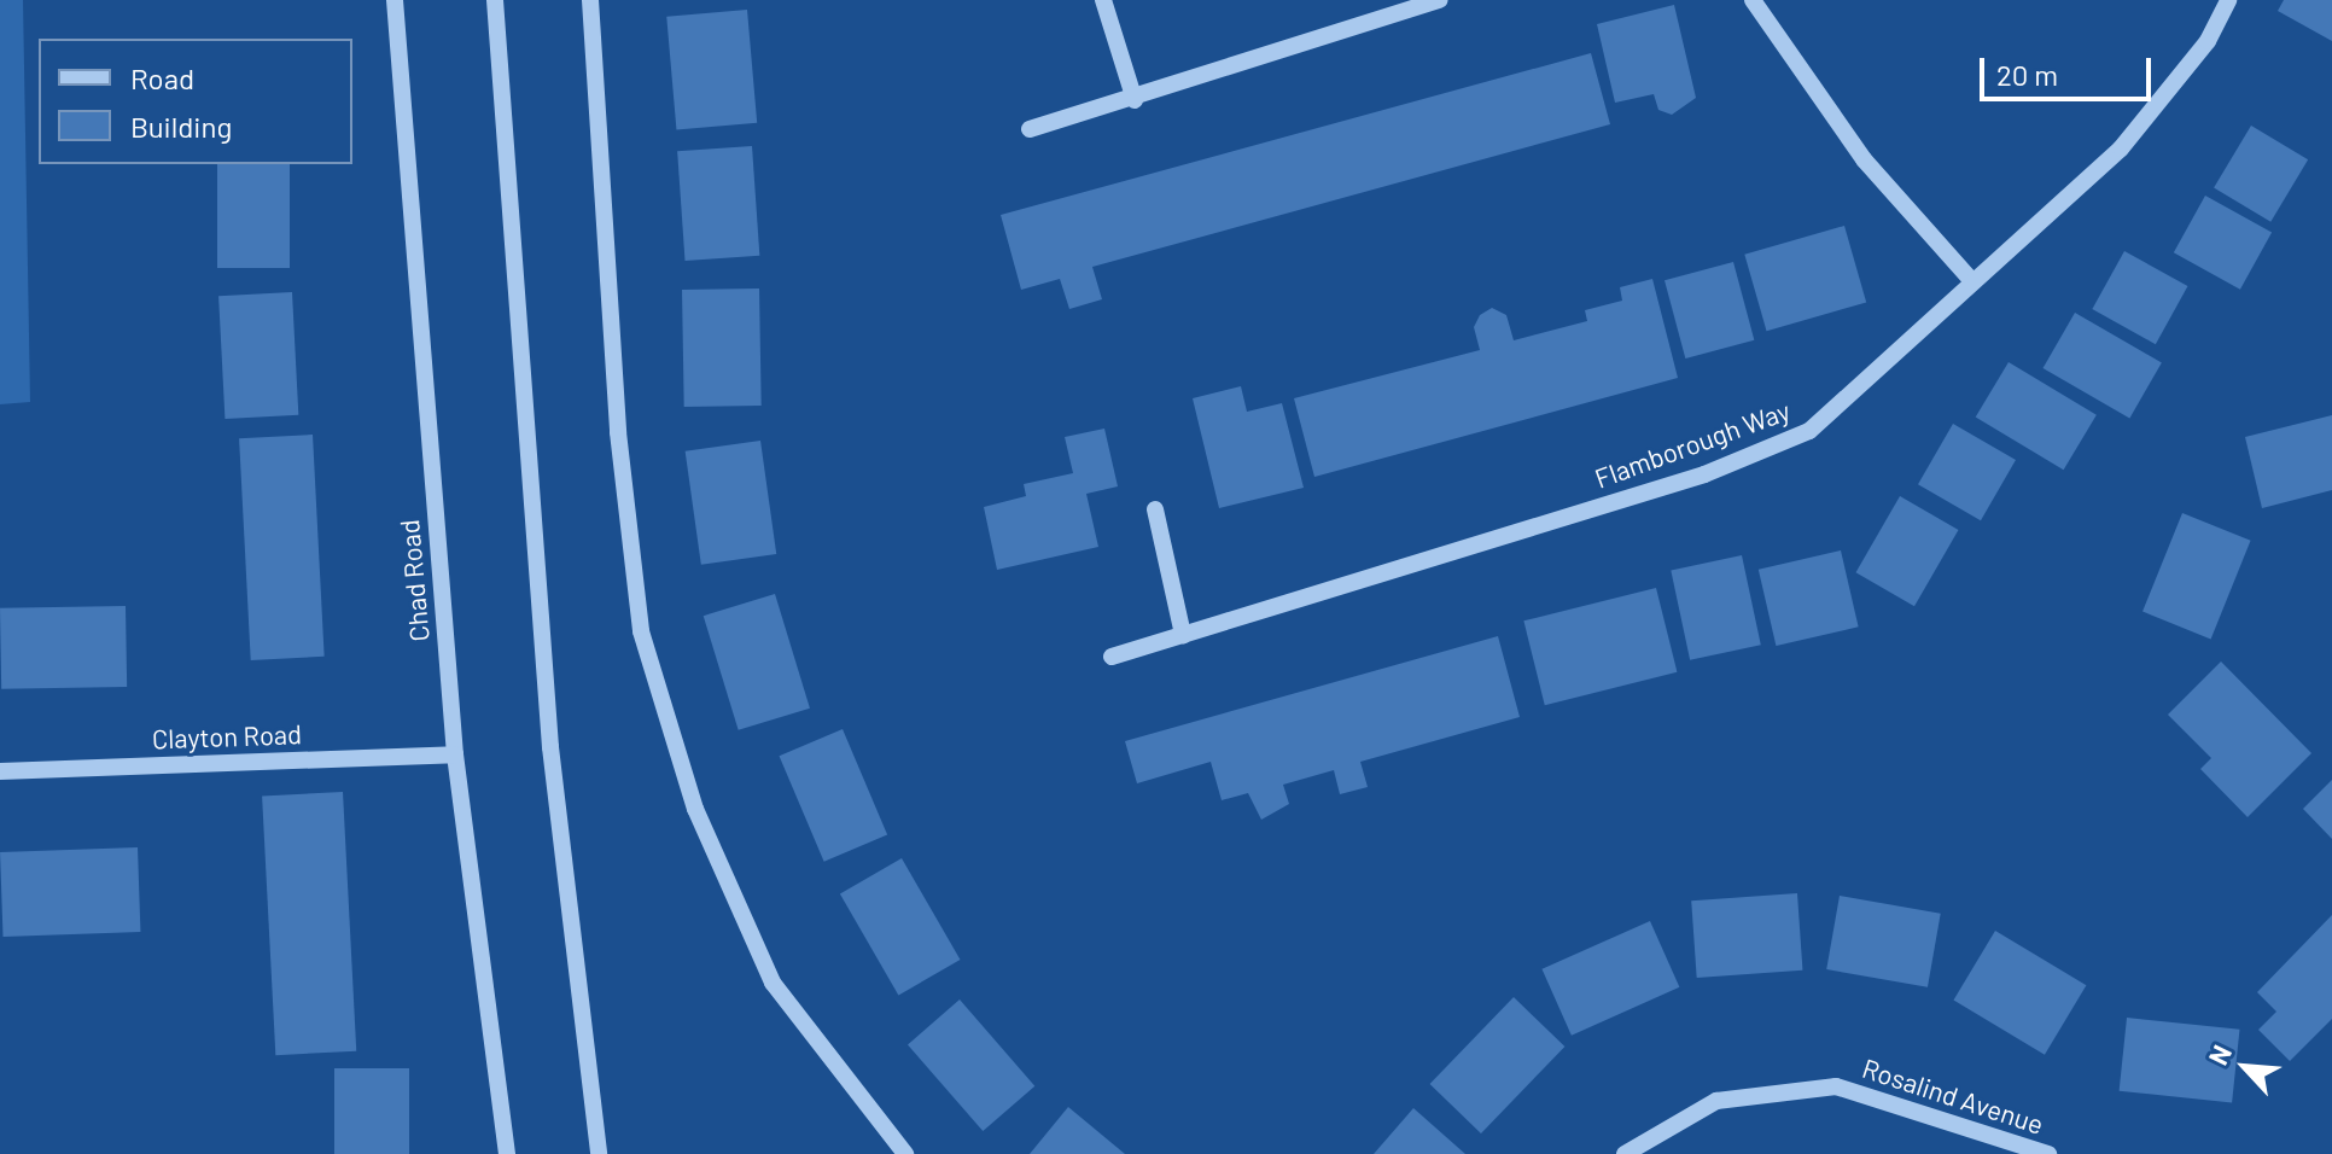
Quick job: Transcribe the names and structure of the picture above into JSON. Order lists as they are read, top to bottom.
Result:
{
  "streets": {
    "street": [
      "Flamborough Way",
      "Chad Road",
      "Clayton Road",
      "Rosalind Avenue"
    ]
  },
  "crossings": [
    ["Chad Road", "Clayton Road"]
  ],
  "legend": ["Road", "Building"],
  "scale_bar": "20 m",
  "north": "top left"
}
